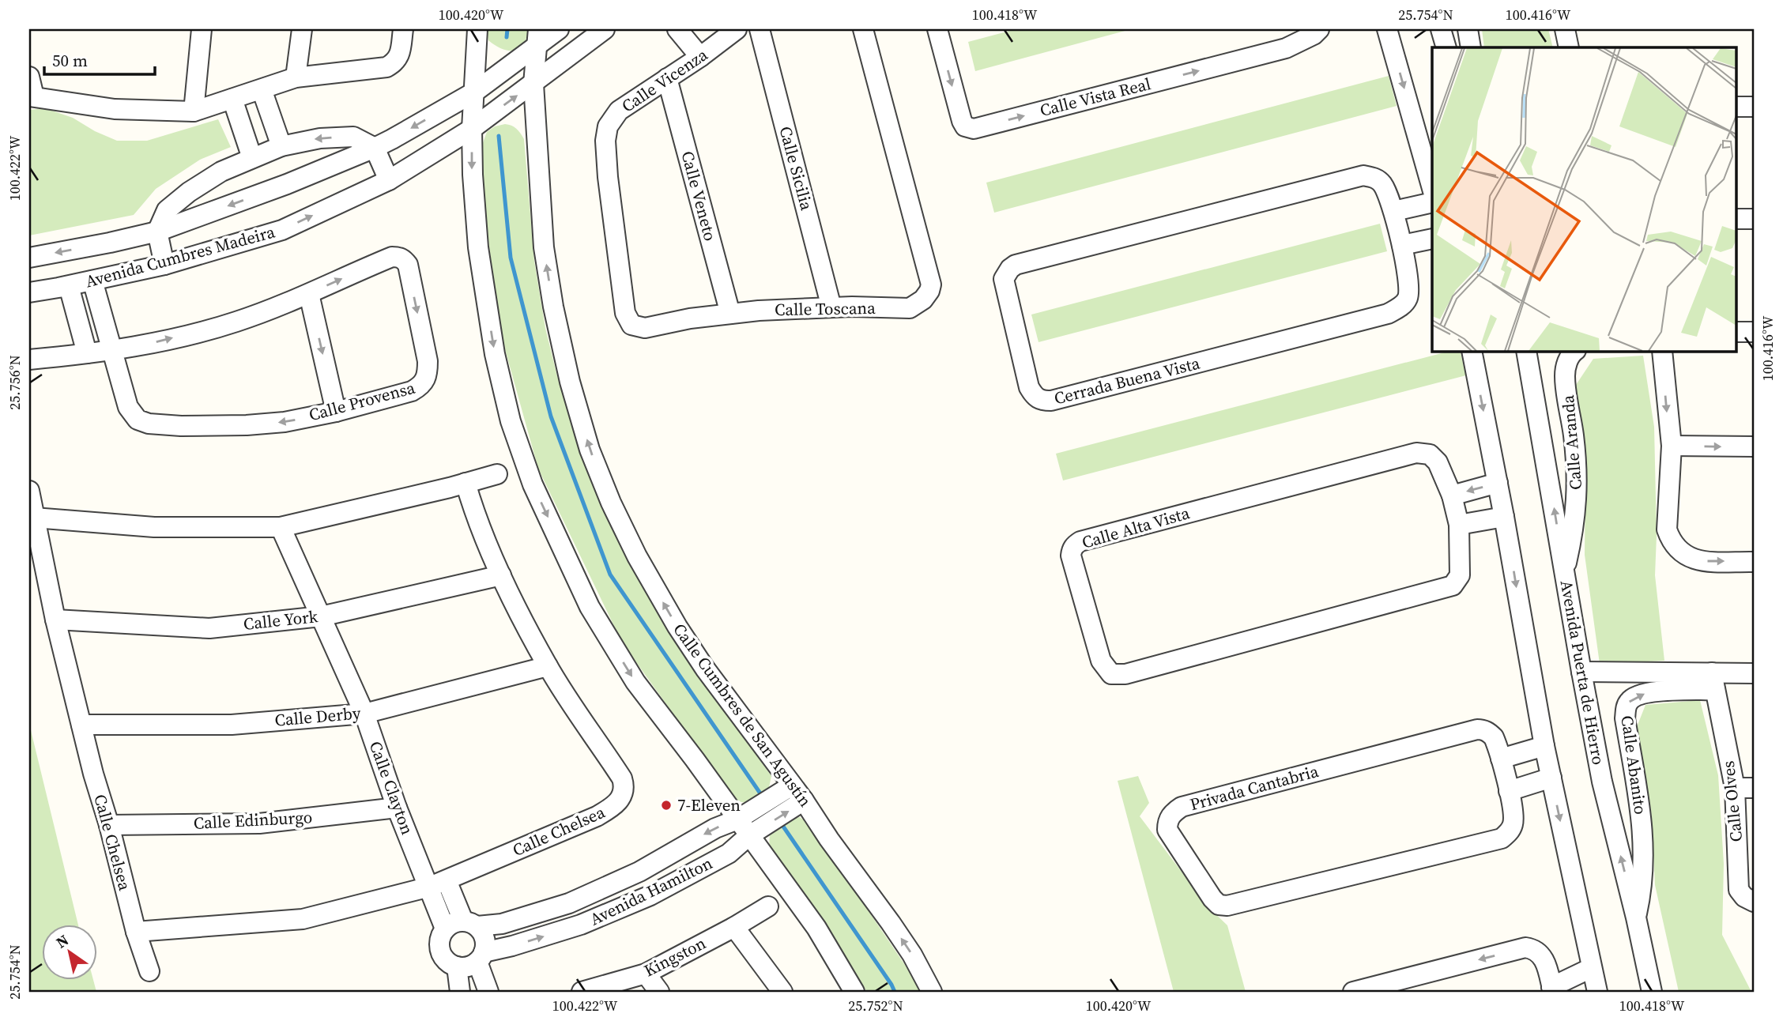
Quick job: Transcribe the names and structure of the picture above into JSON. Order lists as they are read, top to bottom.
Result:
{
  "streets": {
    "street": [
      "Calle Vicenza",
      "Calle Vista Real",
      "Calle Sicilia",
      "Calle Veneto",
      "Avenida Cumbres Madeira",
      "Calle Toscana",
      "Cerrada Buena Vista",
      "Calle Provensa",
      "Calle Aranda",
      "Calle Alta Vista",
      "Calle York",
      "Avenida Puerta de Hierro",
      "Calle Cumbres de San Agustín",
      "Calle Derby",
      "Calle Abanito",
      "Calle Clayton",
      "Privada Cantabria",
      "Calle Olves",
      "Calle Edinburgo",
      "Calle Chelsea",
      "Avenida Hamilton",
      "Kingston"
    ]
  },
  "crossings": [
    ["Calle Vicenza", "Calle Veneto"],
    ["Calle Vicenza", "Calle Toscana"],
    ["Calle Sicilia", "Calle Toscana"],
    ["Calle Veneto", "Calle Toscana"],
    ["Avenida Cumbres Madeira", "Calle Cumbres de San Agustín"],
    ["Calle Aranda", "Avenida Puerta de Hierro"],
    ["Calle York", "Calle Clayton"],
    ["Calle York", "Calle Chelsea"],
    ["Avenida Puerta de Hierro", "Calle Abanito"],
    ["Calle Cumbres de San Agustín", "Avenida Hamilton"],
    ["Calle Derby", "Calle Clayton"],
    ["Calle Derby", "Calle Chelsea"],
    ["Calle Abanito", "Calle Olves"],
    ["Calle Clayton", "Calle Edinburgo"],
    ["Calle Clayton", "Calle Chelsea"],
    ["Calle Clayton", "Avenida Hamilton"],
    ["Calle Edinburgo", "Calle Chelsea"]
  ],
  "one_way": ["Calle Vista Real", "Calle Abanito"],
  "places": ["7-Eleven"],
  "scale_bar": "50 m",
  "north": "top left",
  "coordinates": [
    "100.420°W",
    "100.418°W",
    "25.754°N",
    "100.416°W",
    "100.422°W",
    "25.756°N",
    "25.752°N"
  ]
}
